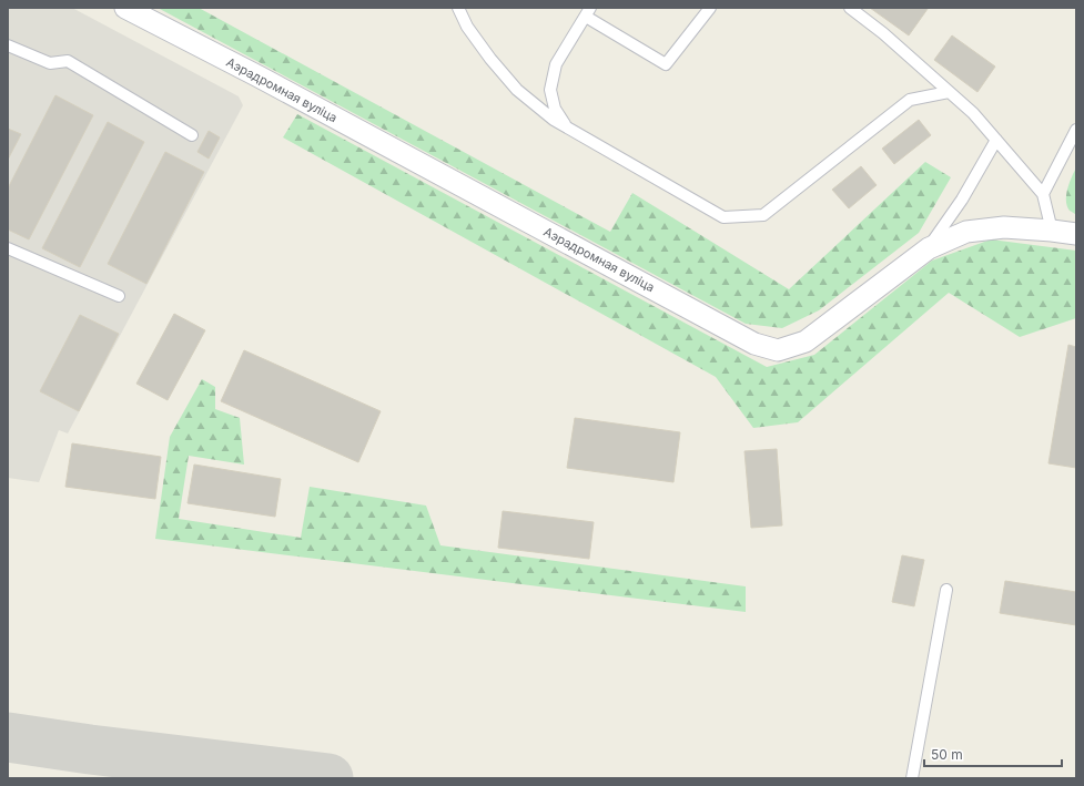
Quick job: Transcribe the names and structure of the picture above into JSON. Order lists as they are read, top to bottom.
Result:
{
  "streets": {
    "street": ["Аэрадромная вуліца"]
  },
  "scale_bar": "50 m"
}
